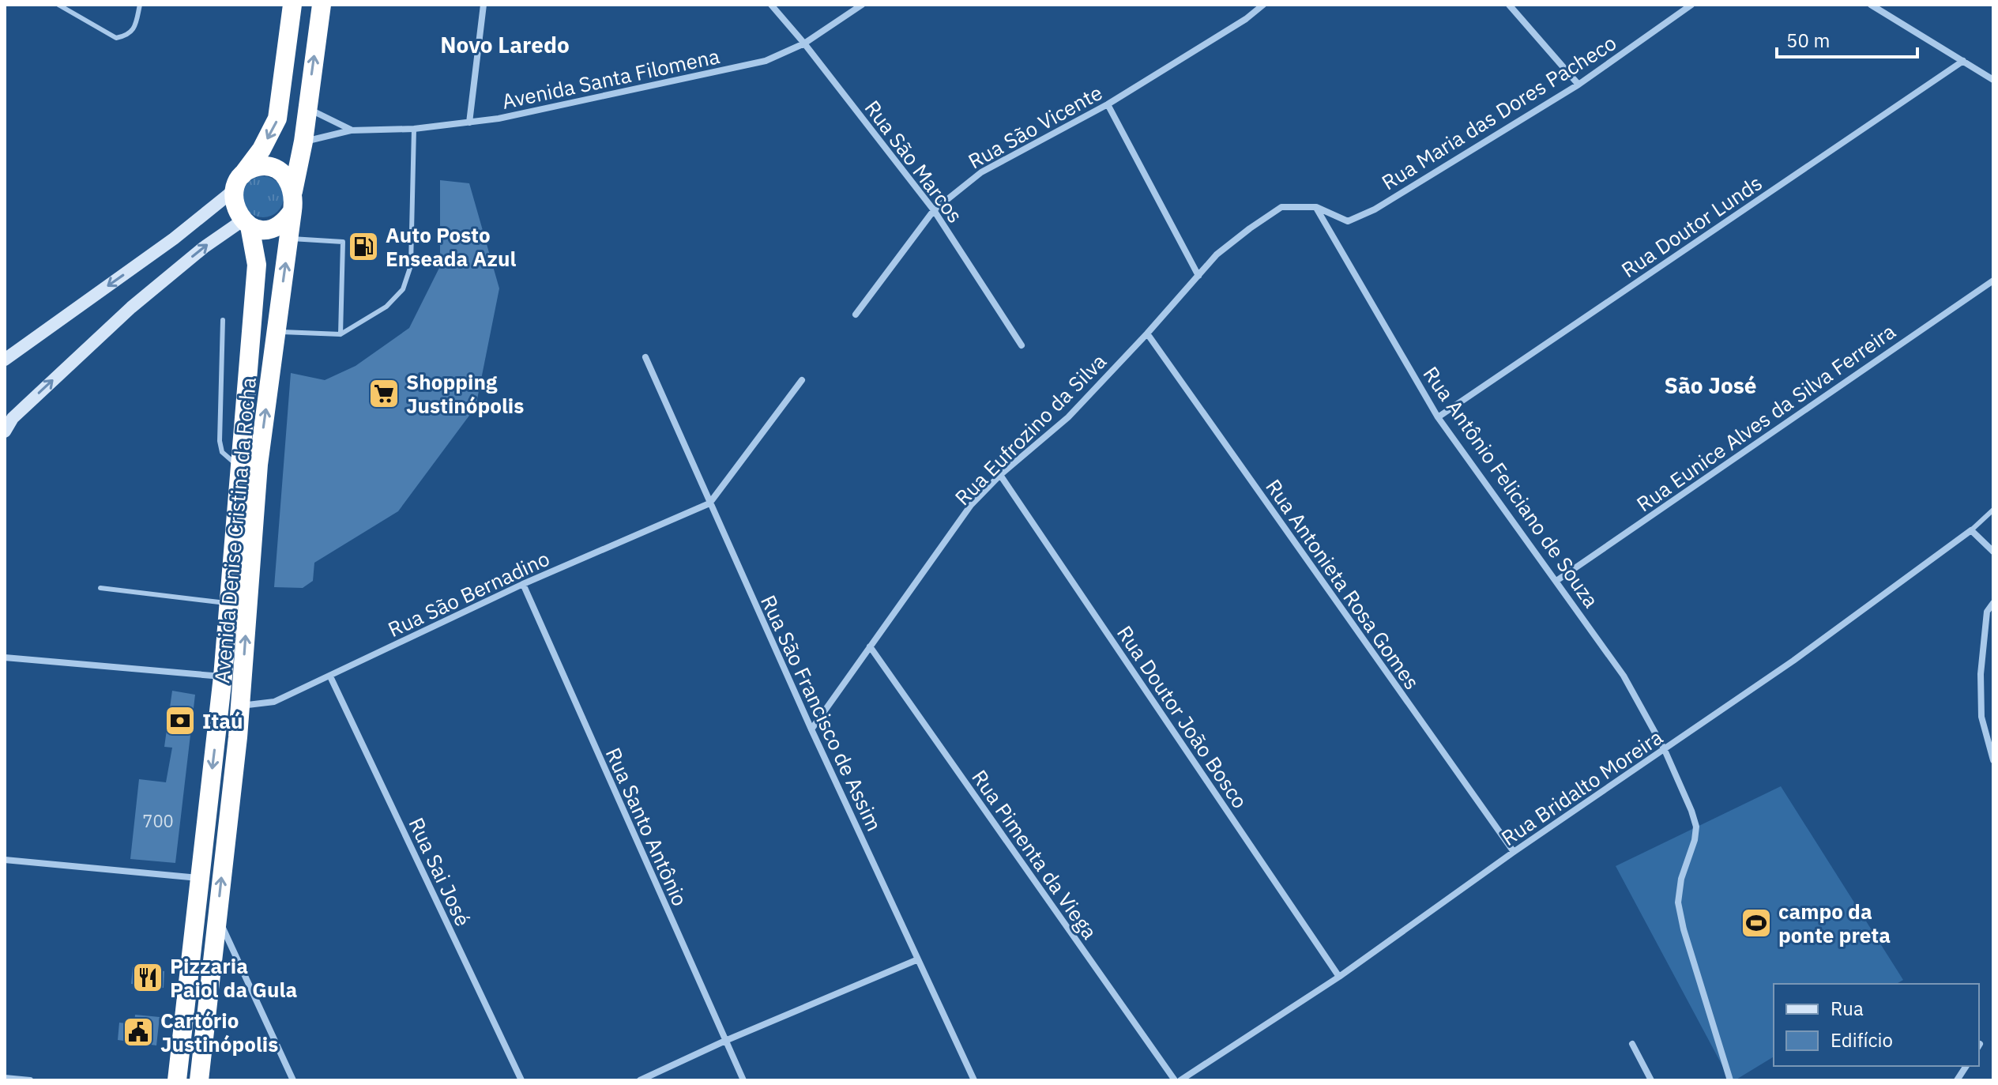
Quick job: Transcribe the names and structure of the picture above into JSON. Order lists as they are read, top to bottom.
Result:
{
  "streets": {
    "highway": ["Avenida Denise Cristina da Rocha"],
    "street": [
      "Avenida Santa Filomena",
      "Rua Maria das Dores Pacheco",
      "Rua São Vicente",
      "Rua São Marcos",
      "Rua Doutor Lunds",
      "Rua Eunice Alves da Silva Ferreira",
      "Rua Eufrozino da Silva",
      "Rua Antônio Feliciano de Souza",
      "Rua Antonieta Rosa Gomes",
      "Rua São Bernadino",
      "Rua São Francisco de Assim",
      "Rua Doutor João Bosco",
      "Rua Bridalto Moreira",
      "Rua Santo Antônio",
      "Rua Pimenta da Viega",
      "Rua Sai José"
    ]
  },
  "crossings": [
    ["Avenida Santa Filomena", "Rua São Marcos"],
    ["Rua Maria das Dores Pacheco", "Rua Eufrozino da Silva"],
    ["Rua Maria das Dores Pacheco", "Rua Antônio Feliciano de Souza"],
    ["Rua São Vicente", "Rua São Marcos"],
    ["Rua Doutor Lunds", "Rua Antônio Feliciano de Souza"],
    ["Rua Eunice Alves da Silva Ferreira", "Rua Antônio Feliciano de Souza"],
    ["Rua Eufrozino da Silva", "Rua Antônio Feliciano de Souza"],
    ["Rua Eufrozino da Silva", "Rua Antonieta Rosa Gomes"],
    ["Rua Eufrozino da Silva", "Rua São Francisco de Assim"],
    ["Rua Eufrozino da Silva", "Rua Doutor João Bosco"],
    ["Rua Eufrozino da Silva", "Rua Pimenta da Viega"],
    ["Rua Antônio Feliciano de Souza", "Rua Bridalto Moreira"],
    ["Avenida Denise Cristina da Rocha", "Rua São Bernadino"],
    ["Rua Antonieta Rosa Gomes", "Rua Bridalto Moreira"],
    ["Rua São Bernadino", "Rua São Francisco de Assim"],
    ["Rua São Bernadino", "Rua Santo Antônio"],
    ["Rua São Bernadino", "Rua Sai José"],
    ["Rua Doutor João Bosco", "Rua Bridalto Moreira"]
  ],
  "districts": ["Novo Laredo", "São José"],
  "places": {
    "fuel station": ["Auto Posto Enseada Azul"],
    "supermarket": ["Shopping Justinópolis"],
    "bank": ["Itaú"],
    "sports": ["campo da ponte preta"],
    "restaurant": ["Pizzaria Paiol da Gula"],
    "public building": ["Cartório Justinópolis"]
  },
  "house_numbers": ["700"],
  "legend": ["Rua", "Edifício"],
  "scale_bar": "50 m"
}
